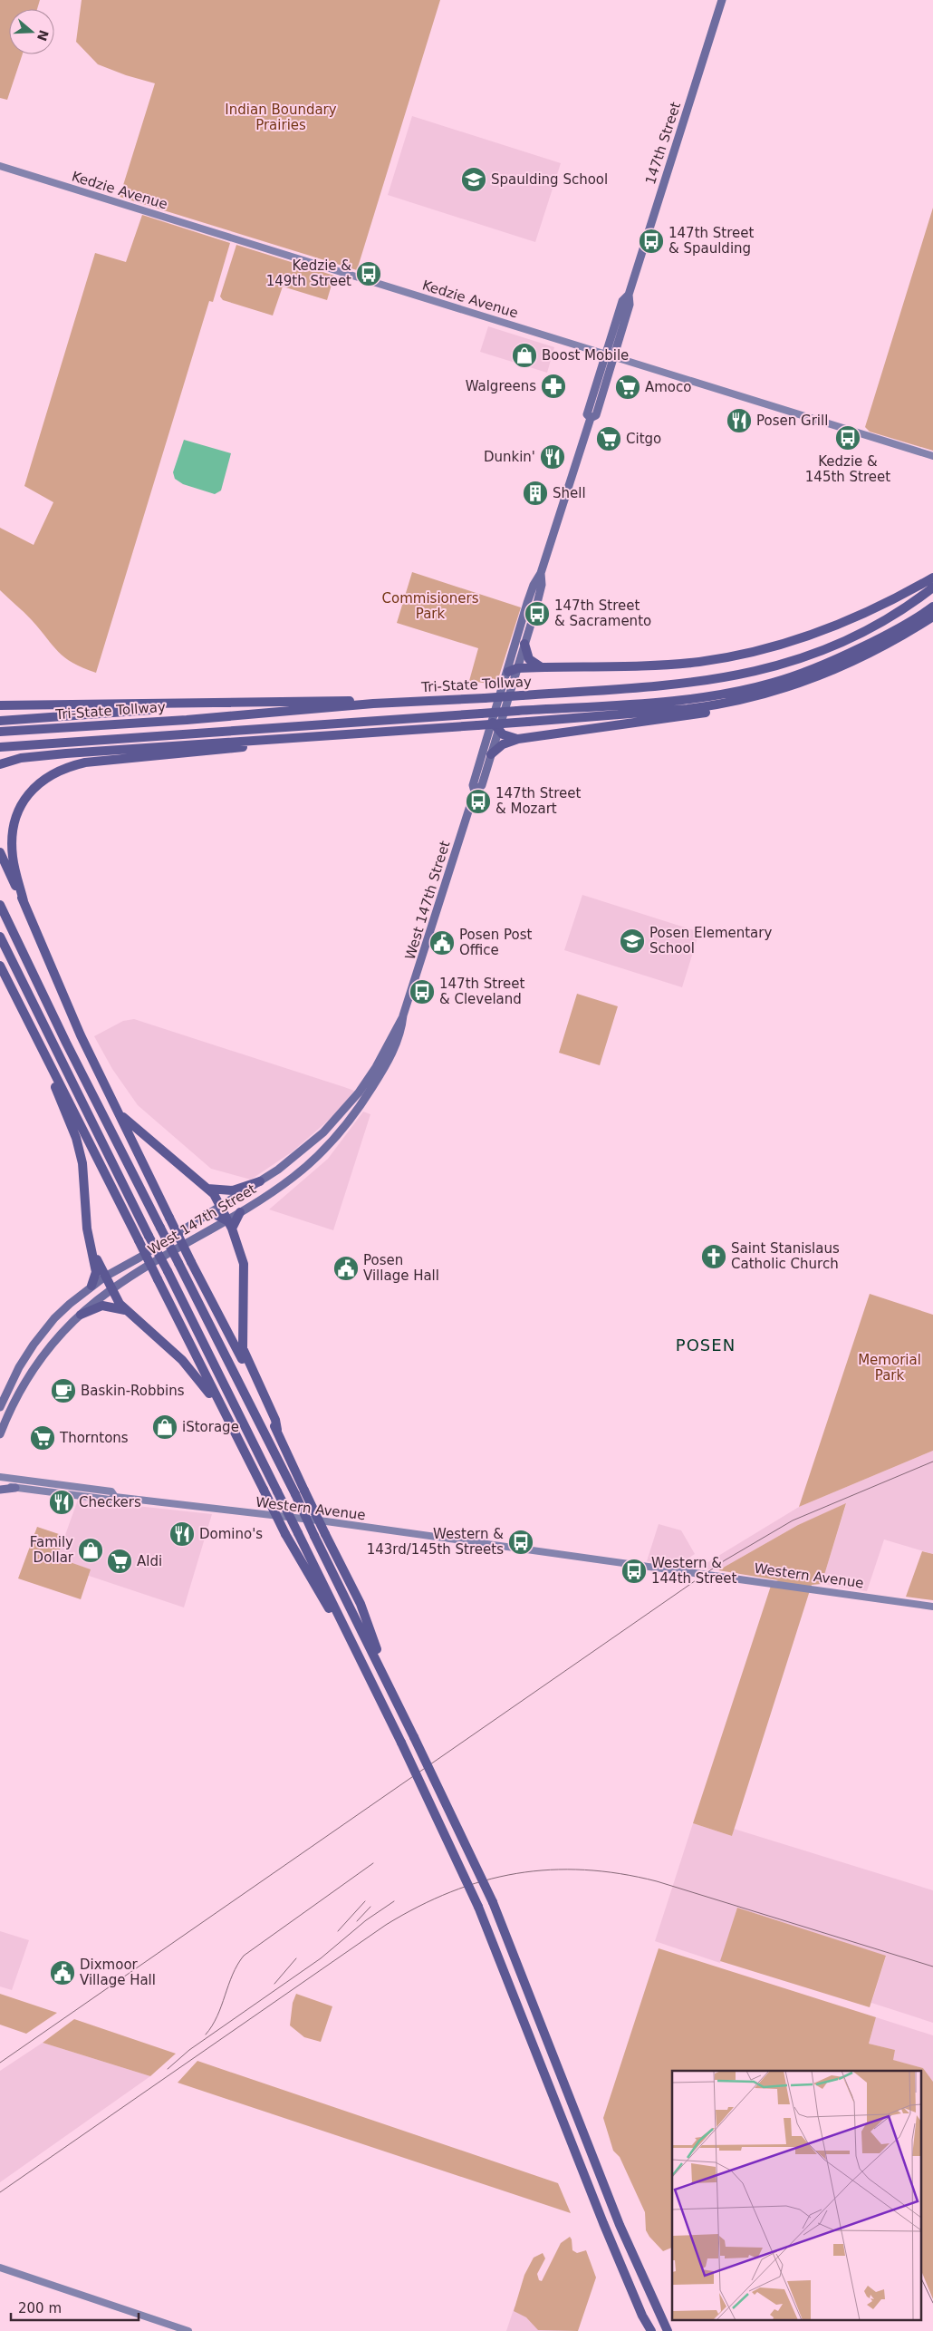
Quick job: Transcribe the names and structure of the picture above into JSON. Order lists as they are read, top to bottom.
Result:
{
  "streets": {
    "highway": ["Tri-State Tollway"],
    "main road": [
      "147th Street",
      "Kedzie Avenue",
      "West 147th Street",
      "Western Avenue"
    ]
  },
  "crossings": [
    ["147th Street", "Kedzie Avenue"],
    ["147th Street", "West 147th Street"],
    ["Kedzie Avenue", "West 147th Street"]
  ],
  "districts": ["POSEN"],
  "parks": ["Indian Boundary Prairies", "Commisioners Park", "Memorial Park"],
  "places": {
    "school or university": ["Spaulding School", "Posen Elementary School"],
    "bus stop": [
      "147th Street & Spaulding",
      "Kedzie & 149th Street",
      "Kedzie & 145th Street",
      "147th Street & Sacramento",
      "147th Street & Mozart",
      "147th Street & Cleveland",
      "Western & 143rd/145th Streets",
      "Western & 144th Street"
    ],
    "shop": ["Boost Mobile", "iStorage", "Family Dollar"],
    "pharmacy": ["Walgreens"],
    "supermarket": [
      "Amoco",
      "Citgo",
      "Thorntons",
      "Aldi"
    ],
    "restaurant": [
      "Posen Grill",
      "Dunkin'",
      "Checkers",
      "Domino's"
    ],
    "building": ["Shell"],
    "public building": ["Posen Post Office", "Posen Village Hall", "Dixmoor Village Hall"],
    "church": ["Saint Stanislaus Catholic Church"],
    "cafe": ["Baskin-Robbins"]
  },
  "scale_bar": "200 m",
  "north": "right"
}
